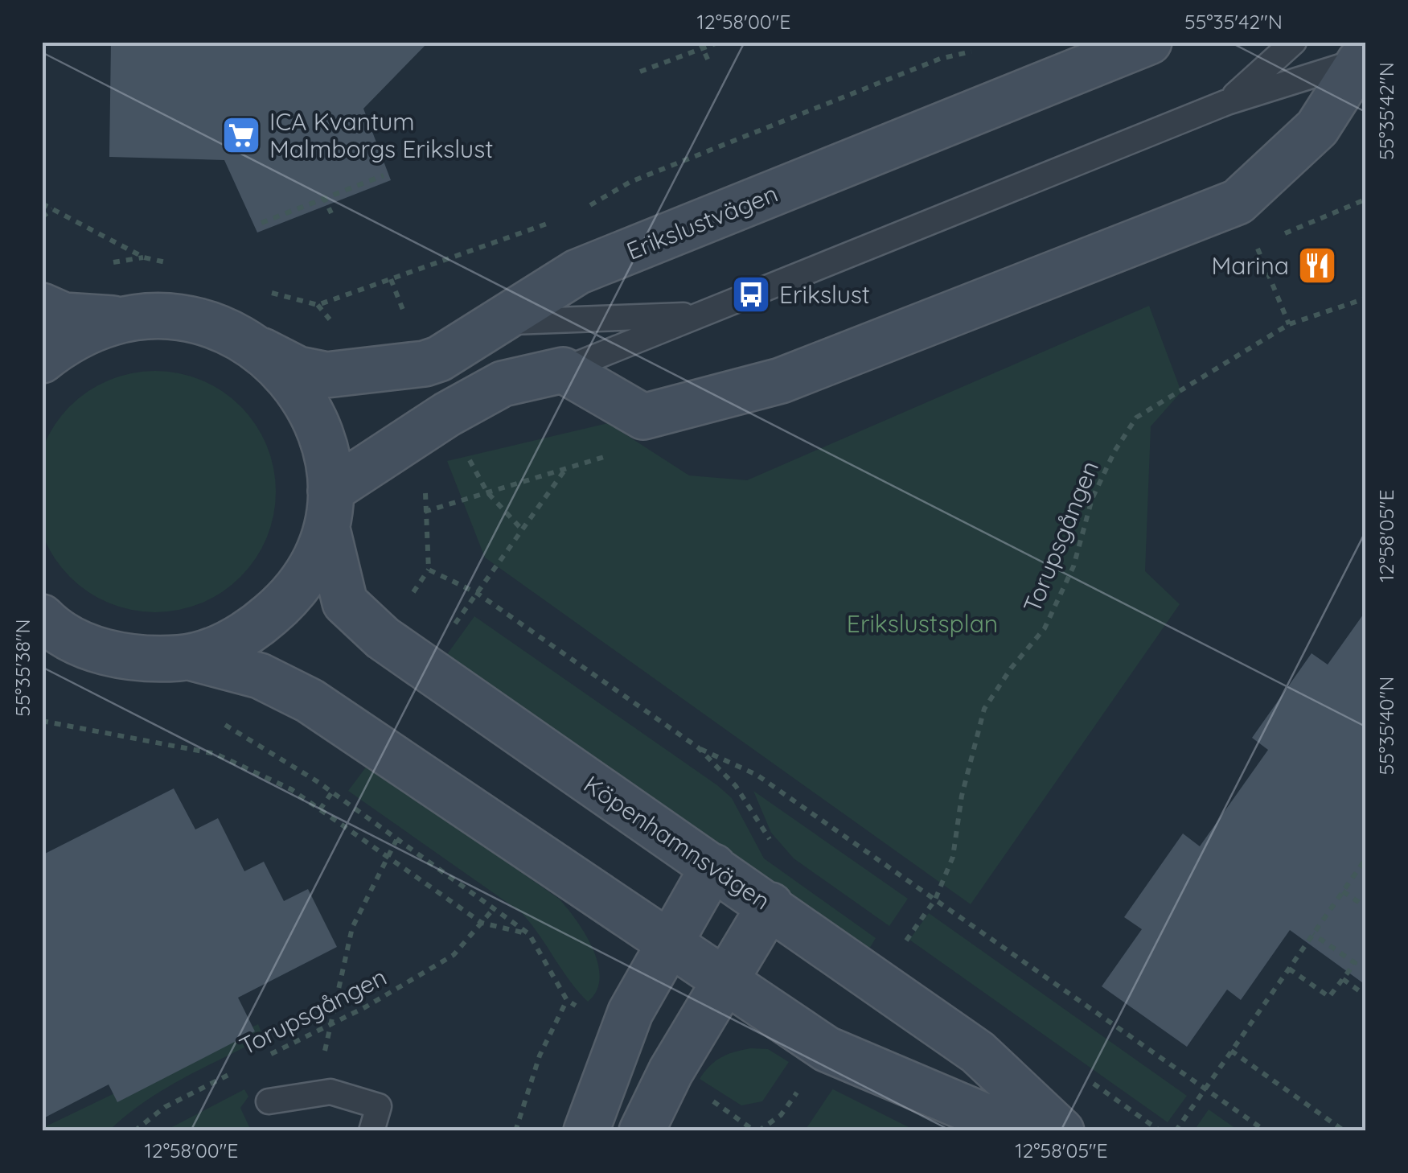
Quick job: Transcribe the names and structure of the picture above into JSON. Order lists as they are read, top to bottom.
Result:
{
  "streets": {
    "street": ["Erikslustvägen", "Köpenhamnsvägen"],
    "path": ["Torupsgången"]
  },
  "crossings": [
    ["Erikslustvägen", "Köpenhamnsvägen"]
  ],
  "parks": ["Erikslustsplan"],
  "places": {
    "supermarket": ["ICA Kvantum Malmborgs Erikslust"],
    "restaurant": ["Marina"],
    "bus stop": ["Erikslust"]
  },
  "coordinates": [
    "12°58'00\"E",
    "55°35'42\"N",
    "12°58'05\"E",
    "55°35'38\"N",
    "55°35'40\"N"
  ]
}
